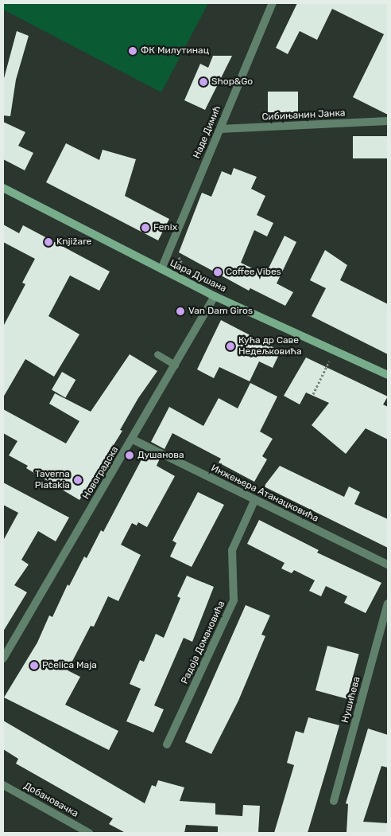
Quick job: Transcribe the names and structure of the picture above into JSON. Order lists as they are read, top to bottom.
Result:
{
  "streets": {
    "main road": ["Цара Душана"],
    "street": [
      "Сибињанин Јанка",
      "Наде Димић",
      "Новоградска",
      "Инжењера Атанацковића",
      "Радоја Домановића",
      "Нушићева",
      "Добановачка"
    ]
  },
  "crossings": [
    ["Сибињанин Јанка", "Наде Димић"],
    ["Наде Димић", "Цара Душана"],
    ["Цара Душана", "Новоградска"],
    ["Новоградска", "Инжењера Атанацковића"],
    ["Инжењера Атанацковића", "Радоја Домановића"]
  ],
  "places": [
    "ФК Милутинац",
    "Shop&Go",
    "Fenix",
    "Knjižare",
    "Coffee Vibes",
    "Van Dam Giros",
    "Кућа др Саве Недељковића",
    "Душанова",
    "Taverna Piatakia",
    "Pčelica Maja"
  ]
}
